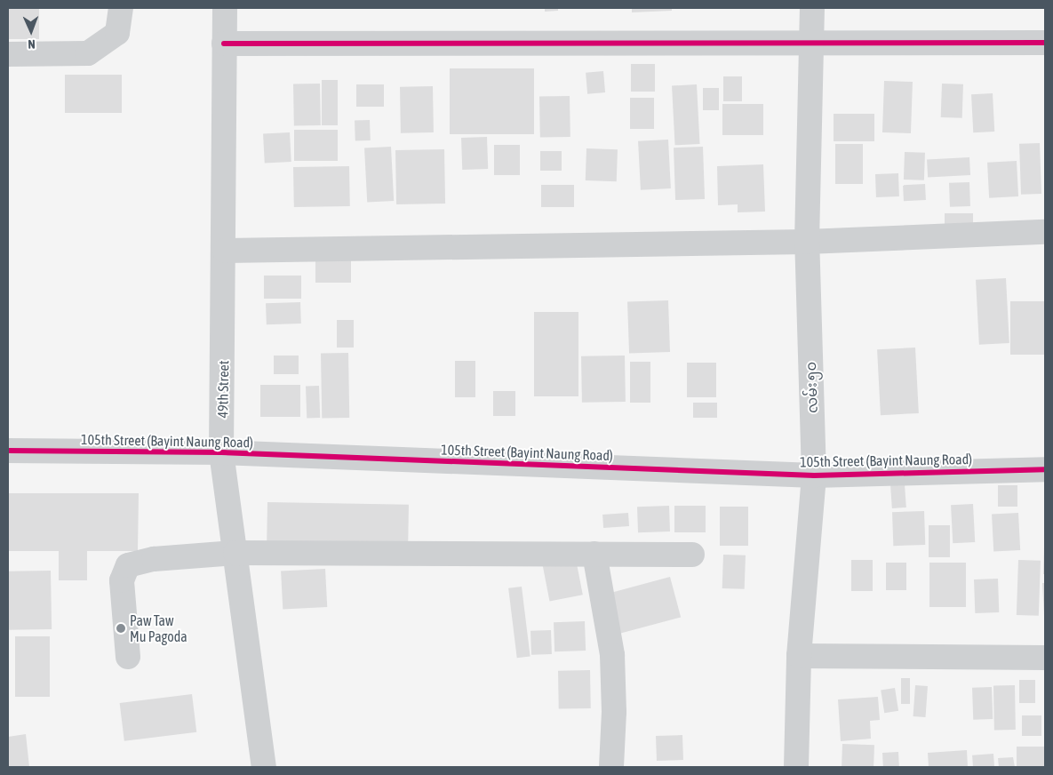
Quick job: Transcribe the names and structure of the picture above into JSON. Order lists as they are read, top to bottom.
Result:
{
  "streets": {
    "street": ["လမ်း ၅၀", "49th Street", "105th Street (Bayint Naung Road)"]
  },
  "crossings": [
    ["လမ်း ၅၀", "105th Street (Bayint Naung Road)"],
    ["49th Street", "105th Street (Bayint Naung Road)"]
  ],
  "places": ["Paw Taw Mu Pagoda"],
  "north": "bottom"
}
